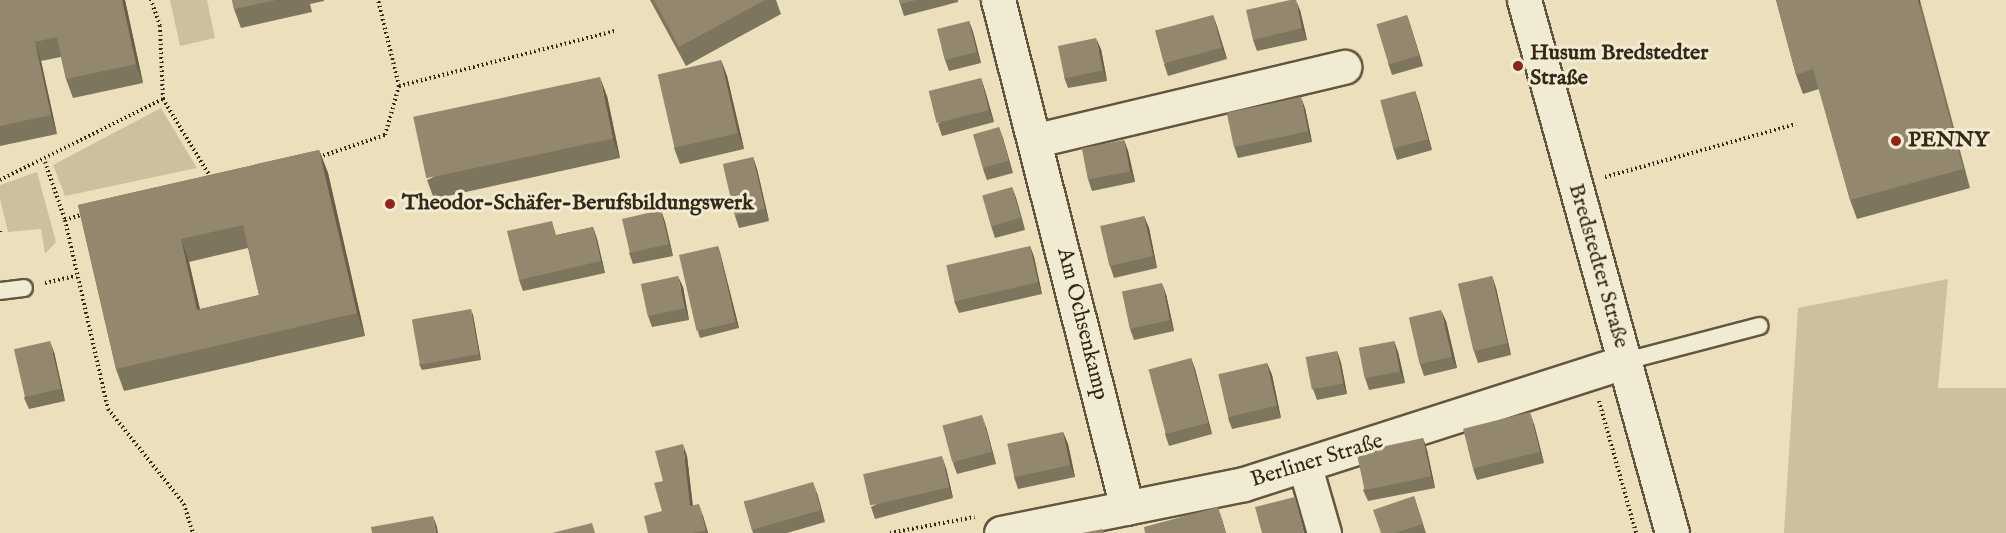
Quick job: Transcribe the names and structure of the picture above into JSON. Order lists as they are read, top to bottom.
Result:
{
  "streets": {
    "street": ["Bredstedter Straße", "Am Ochsenkamp", "Berliner Straße"]
  },
  "crossings": [
    ["Bredstedter Straße", "Berliner Straße"],
    ["Am Ochsenkamp", "Berliner Straße"]
  ],
  "places": ["Husum Bredstedter Straße", "PENNY", "Theodor-Schäfer-Berufsbildungswerk"]
}
